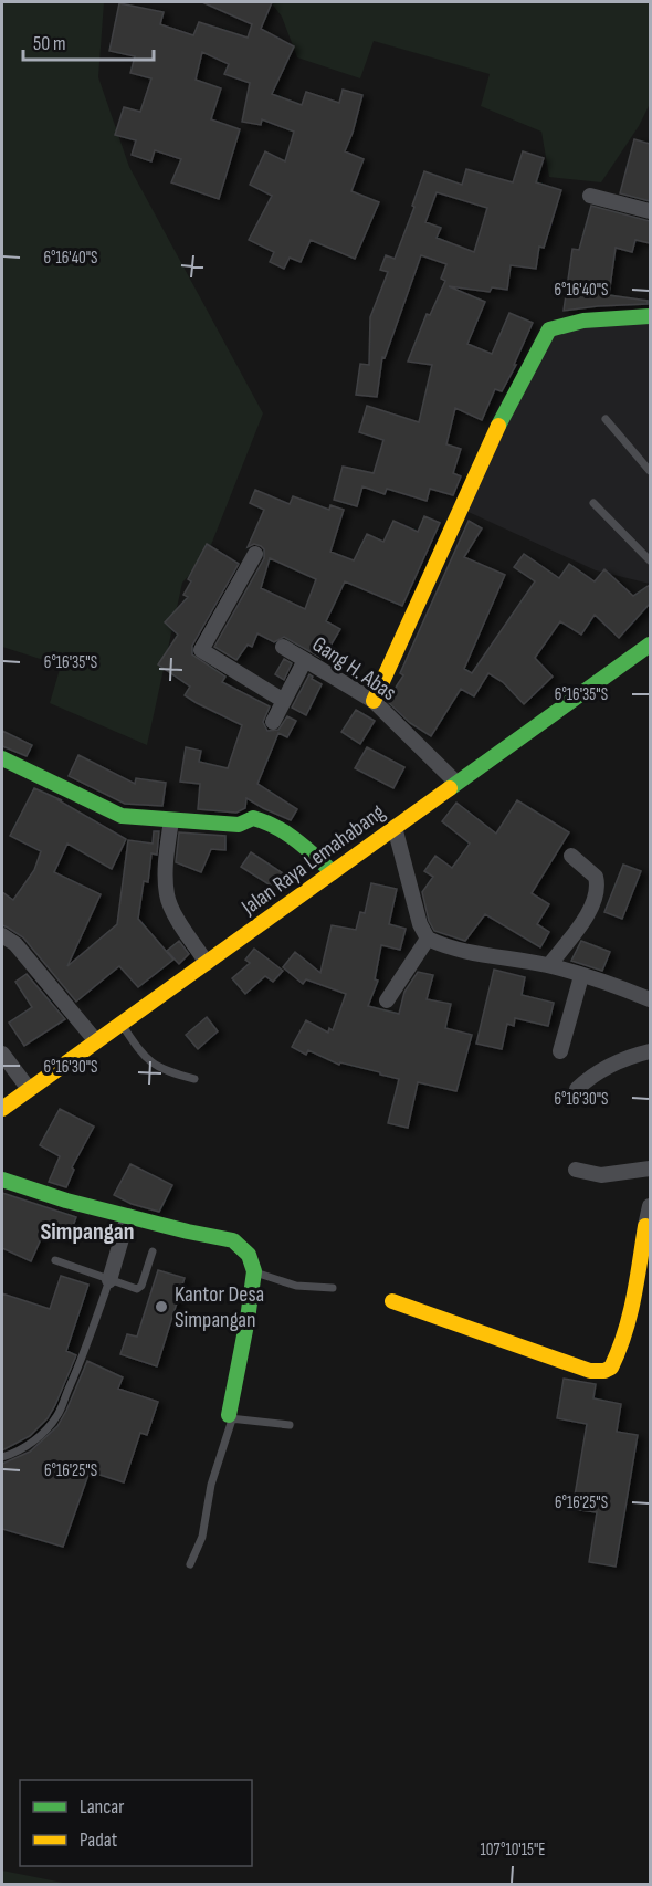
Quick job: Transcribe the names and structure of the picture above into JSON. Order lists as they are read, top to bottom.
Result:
{
  "streets": {
    "street": ["Gang H. Abas", "Jalan Raya Lemahabang"]
  },
  "crossings": [
    ["Gang H. Abas", "Jalan Raya Lemahabang"]
  ],
  "districts": ["Simpangan"],
  "places": ["Kantor Desa Simpangan"],
  "legend": ["Lancar", "Padat"],
  "scale_bar": "50 m",
  "coordinates": [
    "6°16'40\"S",
    "6°16'35\"S",
    "6°16'30\"S",
    "6°16'25\"S",
    "107°10'15\"E"
  ]
}
